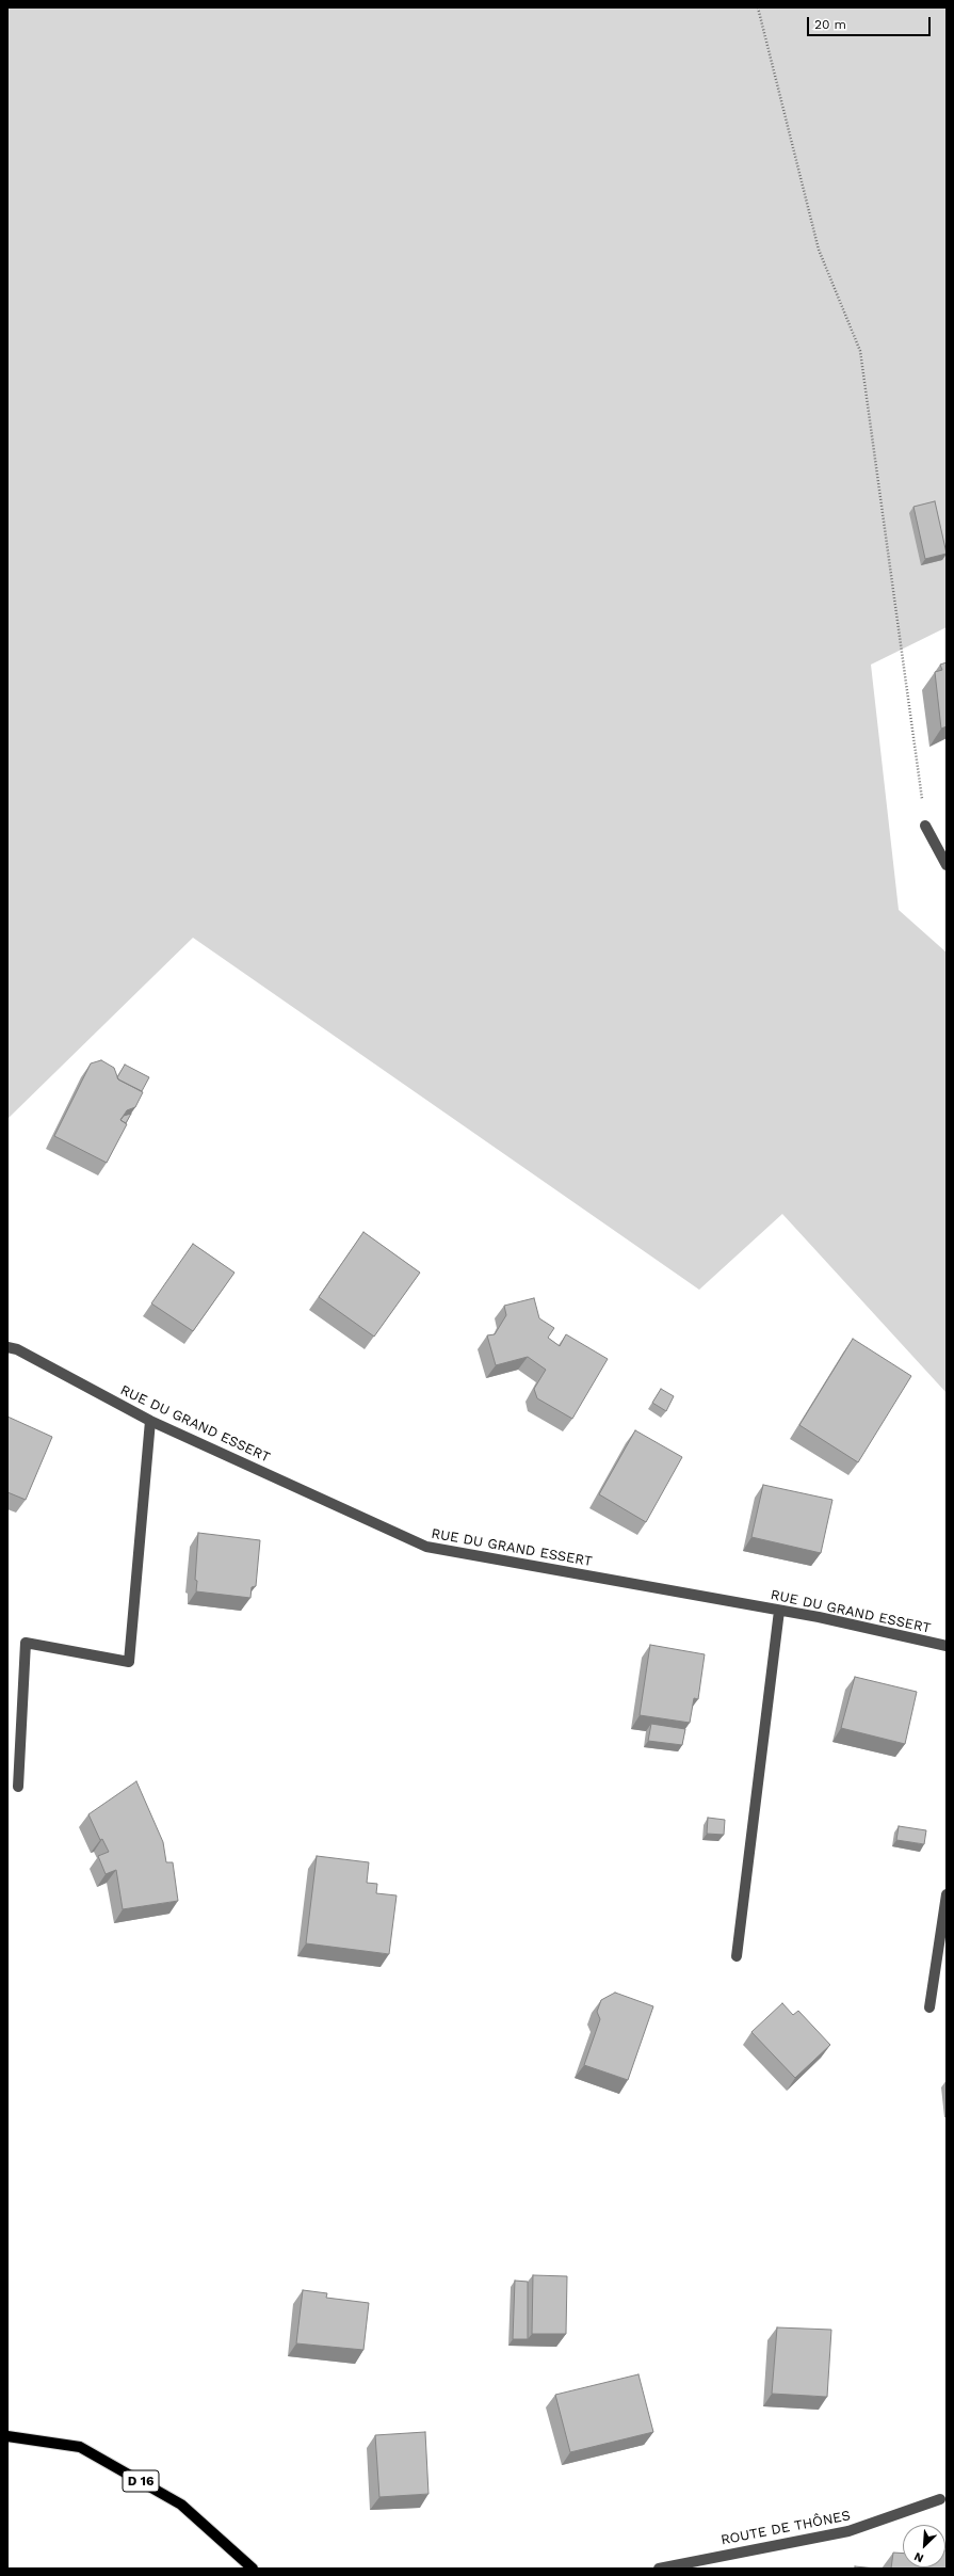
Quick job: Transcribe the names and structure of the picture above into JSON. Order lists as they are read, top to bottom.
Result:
{
  "streets": {
    "main road": ["D 16"],
    "street": ["RUE DU GRAND ESSERT", "ROUTE DE THÔNES"]
  },
  "scale_bar": "20 m",
  "north": "bottom left"
}
